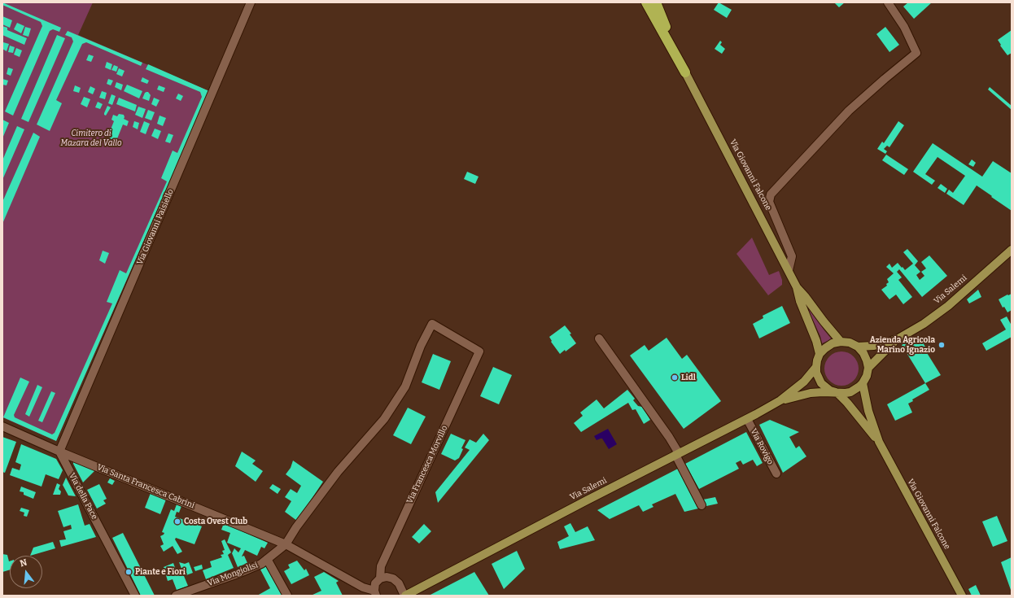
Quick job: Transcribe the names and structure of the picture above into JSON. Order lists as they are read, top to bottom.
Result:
{
  "streets": {
    "main road": ["Via Giovanni Falcone", "Via Salemi"],
    "street": [
      "Via Giovanni Paisiello",
      "Via Rovigo",
      "Via Francesca Morvillo",
      "Via Santa Francesca Cabrini",
      "Via della Pace",
      "Via Mongiolisi"
    ]
  },
  "crossings": [
    ["Via Giovanni Paisiello", "Via Santa Francesca Cabrini"],
    ["Via Giovanni Paisiello", "Via della Pace"],
    ["Via Salemi", "Via Rovigo"],
    ["Via Francesca Morvillo", "Via Santa Francesca Cabrini"],
    ["Via Francesca Morvillo", "Via Mongiolisi"],
    ["Via Santa Francesca Cabrini", "Via della Pace"],
    ["Via Santa Francesca Cabrini", "Via Mongiolisi"]
  ],
  "parks": ["Cimitero di Mazara del Vallo"],
  "places": [
    "Azienda Agricola Marino Ignazio",
    "Lidl",
    "Costa Ovest Club",
    "Piante e Fiori"
  ],
  "north": "top"
}
